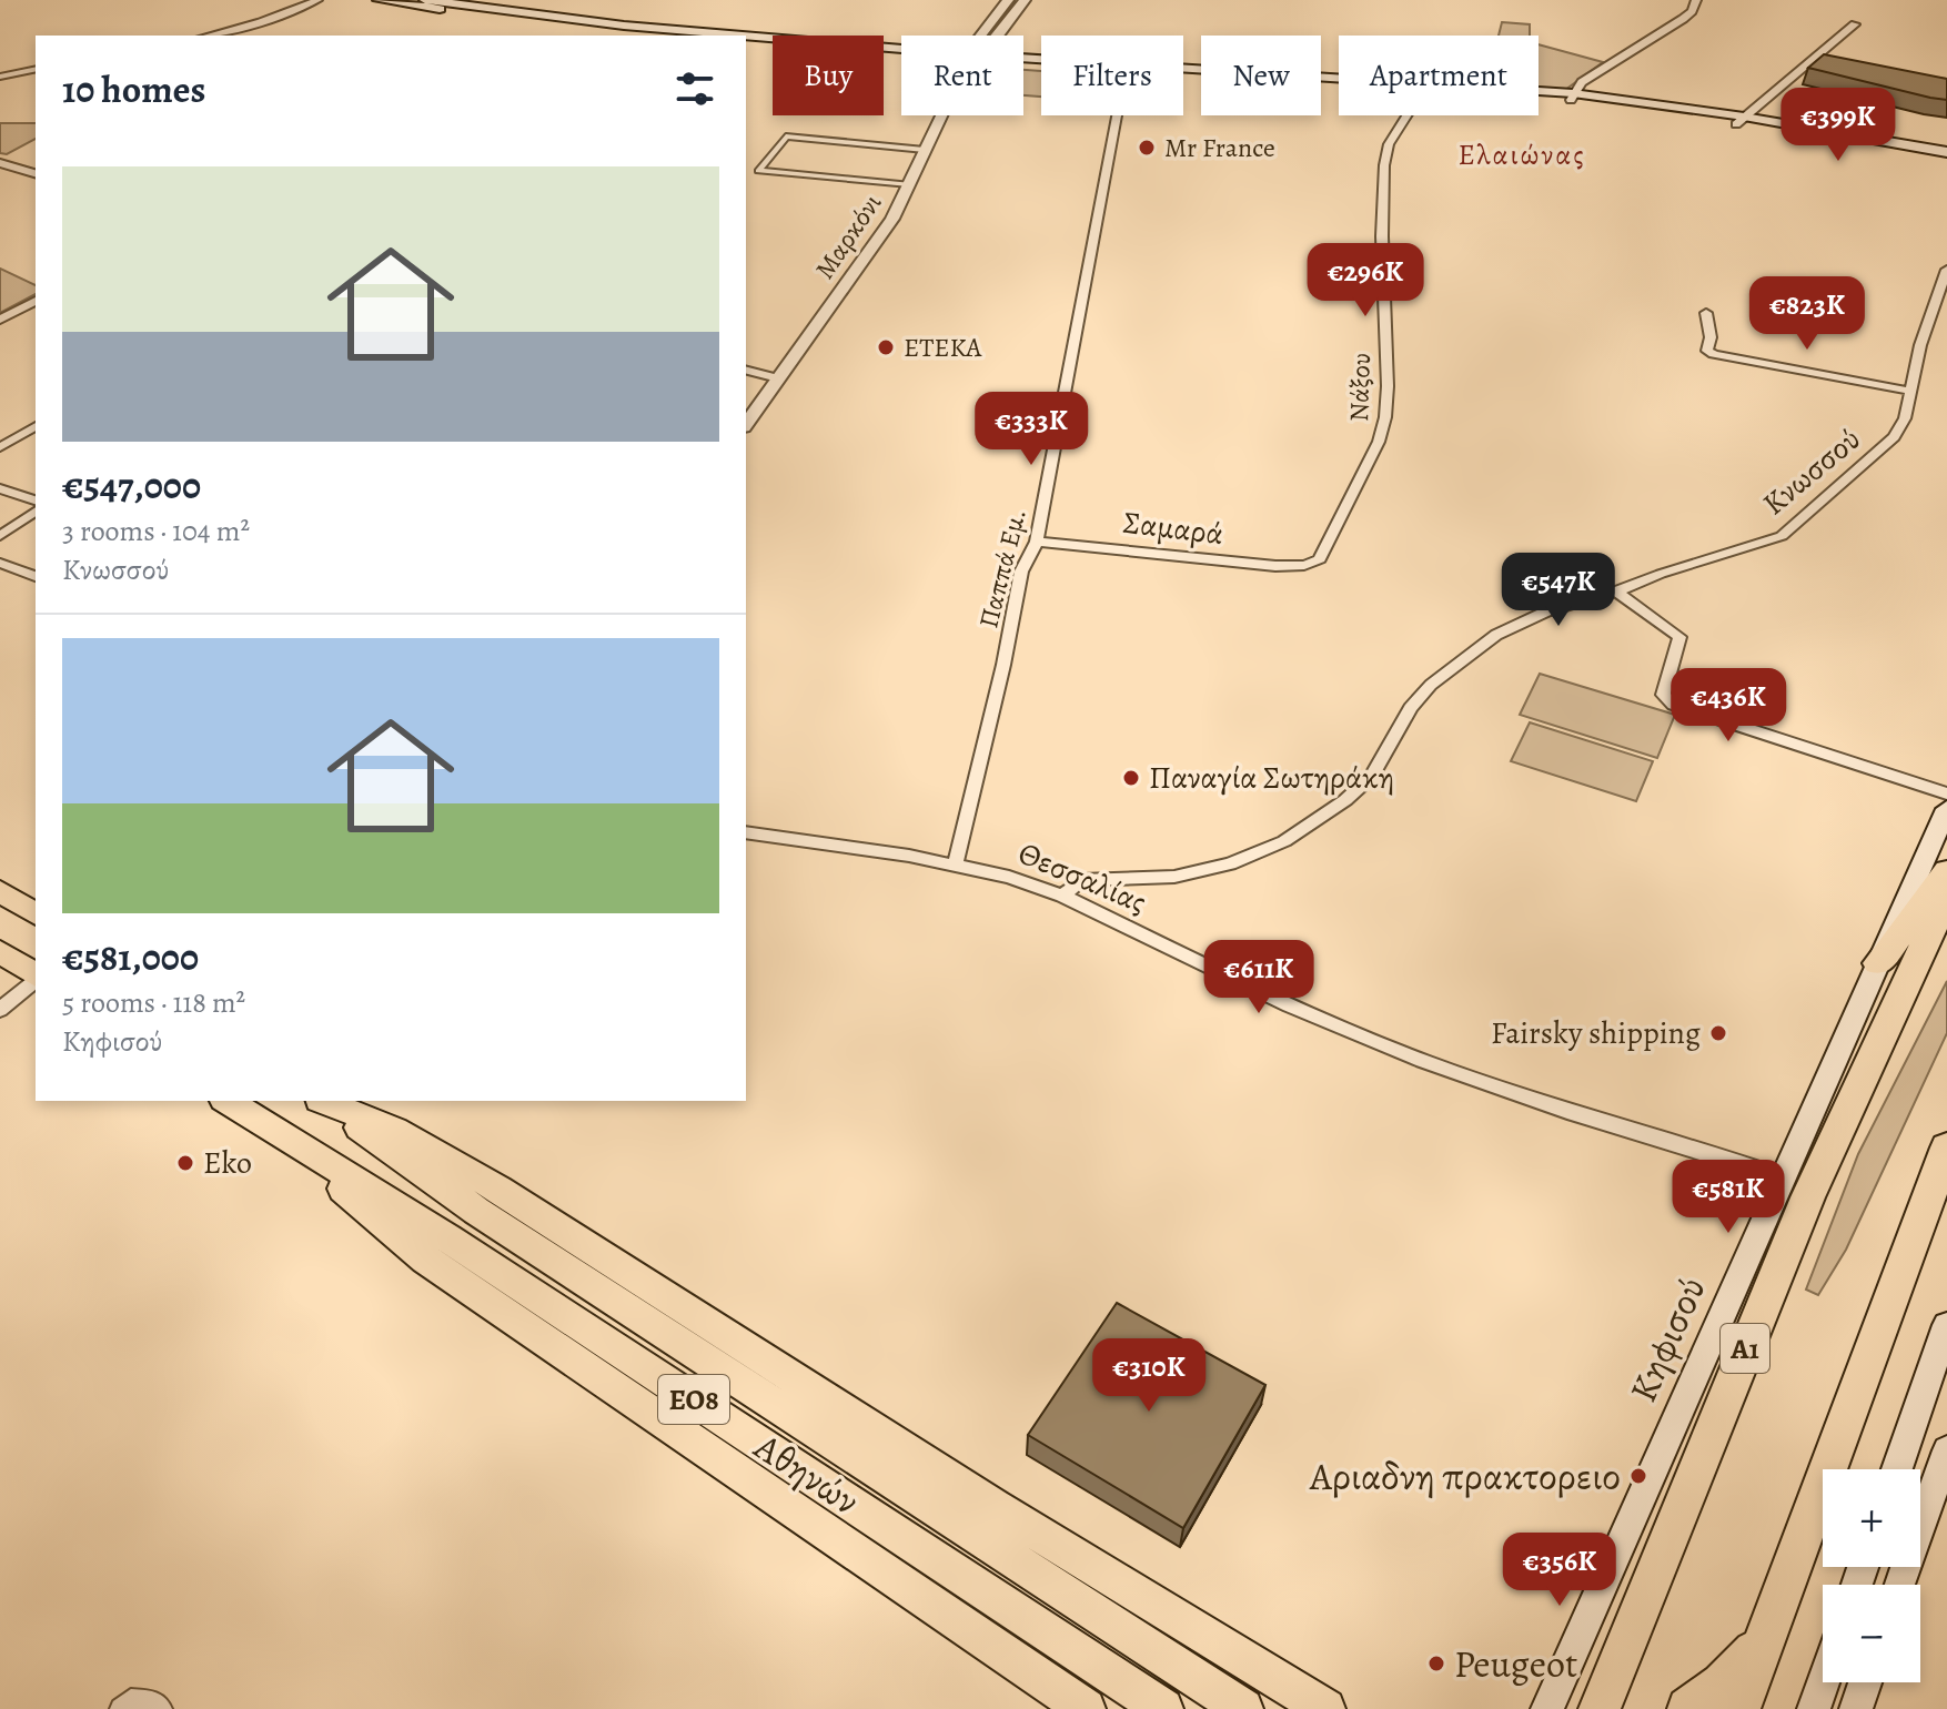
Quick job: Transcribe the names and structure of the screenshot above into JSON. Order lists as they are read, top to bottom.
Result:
{
  "streets": {
    "highway": ["Α1", "ΕΟ8", "Αθηνών"],
    "main road": ["Κηφισού"],
    "street": [
      "Μαρκόνι",
      "Νάξου",
      "Κνωσσού",
      "Σαμαρά",
      "Παππά Εμ.",
      "Θεσσαλίας"
    ]
  },
  "crossings": [
    ["Νάξου", "Σαμαρά"],
    ["Κνωσσού", "Θεσσαλίας"],
    ["Σαμαρά", "Παππά Εμ."],
    ["Παππά Εμ.", "Θεσσαλίας"],
    ["Θεσσαλίας", "Κηφισού"]
  ],
  "districts": ["Ελαιώνας"],
  "places": [
    "Mr France",
    "ΕΤΕΚΑ",
    "Παναγία Σωτηράκη",
    "Fairsky shipping",
    "Eko",
    "Αριαδνη πρακτορειο",
    "Peugeot"
  ],
  "page": {
    "chip": [
      "Buy",
      "Rent",
      "Filters",
      "New",
      "Apartment"
    ],
    "heading": "10 homes",
    "price": [
      "€399K",
      "€296K",
      "€823K",
      "€333K",
      "€547K",
      "€436K",
      "€611K",
      "€581K",
      "€310K",
      "€356K"
    ],
    "list": [
      {
        "name": "€547,000",
        "note": "3 rooms · 104 m² · Κνωσσού"
      },
      {
        "name": "€581,000",
        "note": "5 rooms · 118 m² · Κηφισού"
      }
    ],
    "map_buttons": ["+", "−"]
  }
}
